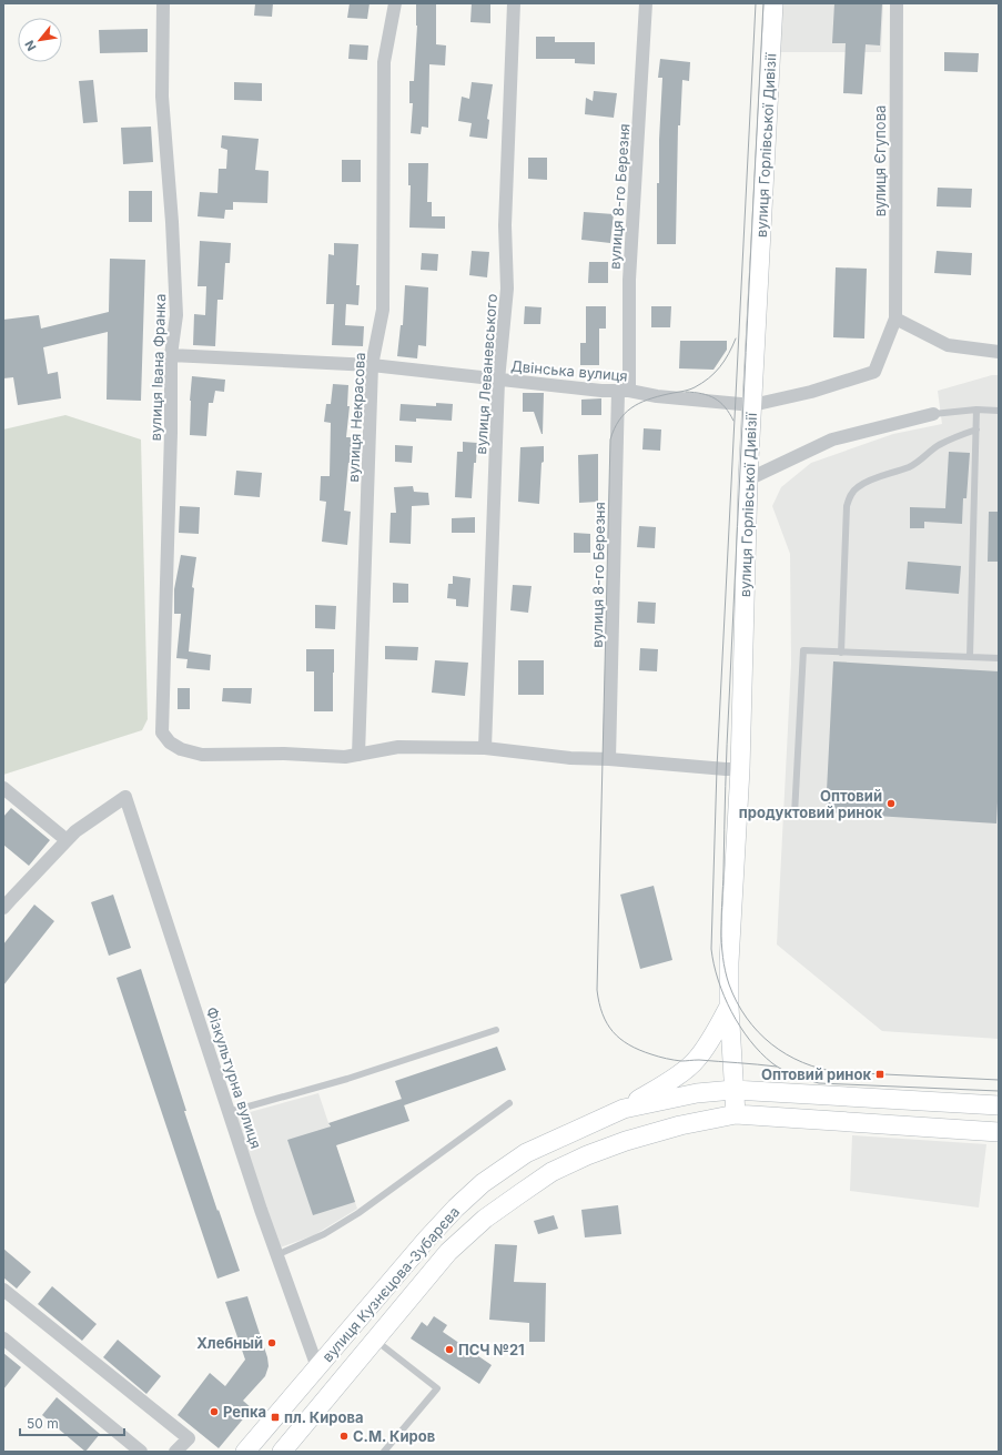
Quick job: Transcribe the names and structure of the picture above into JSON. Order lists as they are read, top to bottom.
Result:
{
  "streets": {
    "main road": ["вулиця Горлівської Дивізії", "вулиця Кузнєцова-Зубарєва"],
    "street": [
      "вулиця Єгупова",
      "вулиця 8-го Березня",
      "вулиця Івана Франка",
      "Двінська вулиця",
      "вулиця Леваневського",
      "вулиця Некрасова",
      "Фізкультурна вулиця"
    ]
  },
  "crossings": [
    ["вулиця Горлівської Дивізії", "Двінська вулиця"],
    ["вулиця Горлівської Дивізії", "вулиця Кузнєцова-Зубарєва"],
    ["вулиця Єгупова", "Двінська вулиця"],
    ["вулиця 8-го Березня", "Двінська вулиця"],
    ["вулиця Івана Франка", "Двінська вулиця"],
    ["вулиця Івана Франка", "вулиця Некрасова"],
    ["Двінська вулиця", "вулиця Леваневського"],
    ["Двінська вулиця", "вулиця Некрасова"],
    ["Фізкультурна вулиця", "вулиця Кузнєцова-Зубарєва"]
  ],
  "places": {
    "other": [
      "Оптовий продуктовий ринок",
      "Хлебный",
      "ПСЧ №21",
      "Репка",
      "С.М. Киров"
    ],
    "transit": ["Оптовий ринок", "пл. Кирова"]
  },
  "scale_bar": "50 m",
  "north": "bottom left"
}
